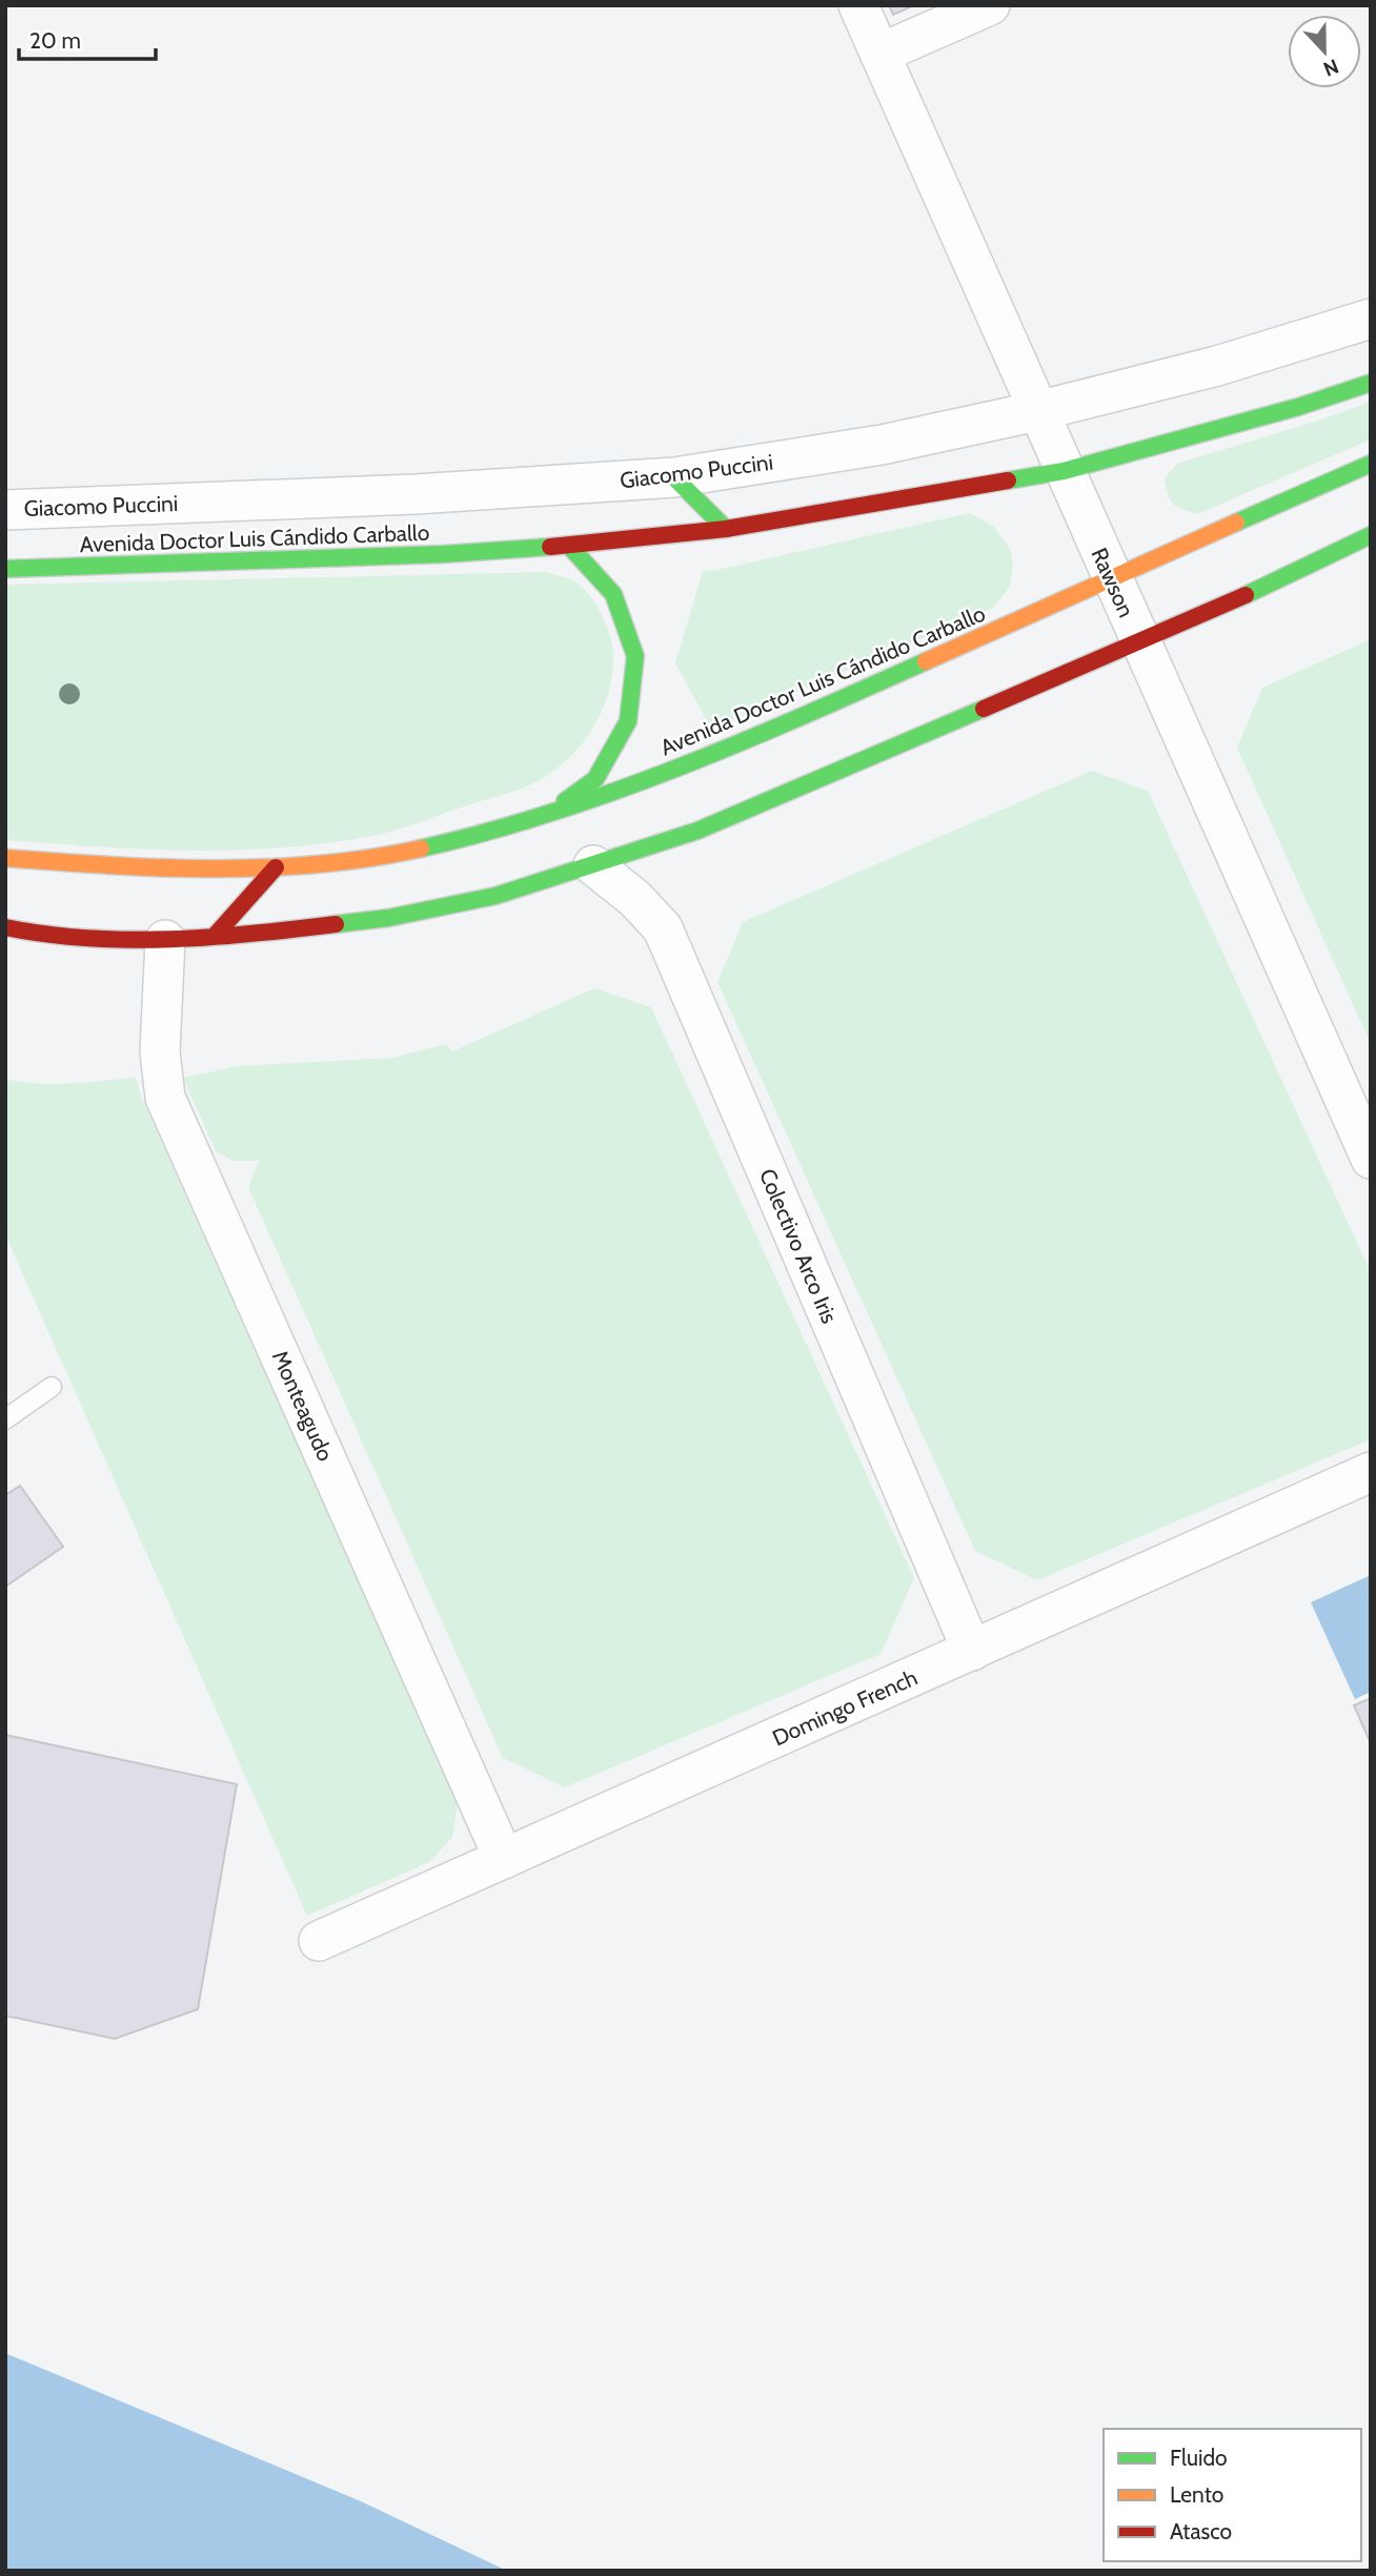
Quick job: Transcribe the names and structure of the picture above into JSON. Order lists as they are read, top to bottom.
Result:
{
  "streets": {
    "main road": ["Avenida Doctor Luis Cándido Carballo"],
    "street": [
      "Giacomo Puccini",
      "Rawson",
      "Colectivo Arco Iris",
      "Monteagudo",
      "Domingo French"
    ]
  },
  "crossings": [
    ["Giacomo Puccini", "Rawson"],
    ["Avenida Doctor Luis Cándido Carballo", "Rawson"],
    ["Colectivo Arco Iris", "Domingo French"],
    ["Monteagudo", "Domingo French"]
  ],
  "legend": ["Fluido", "Lento", "Atasco"],
  "scale_bar": "20 m",
  "north": "bottom"
}
